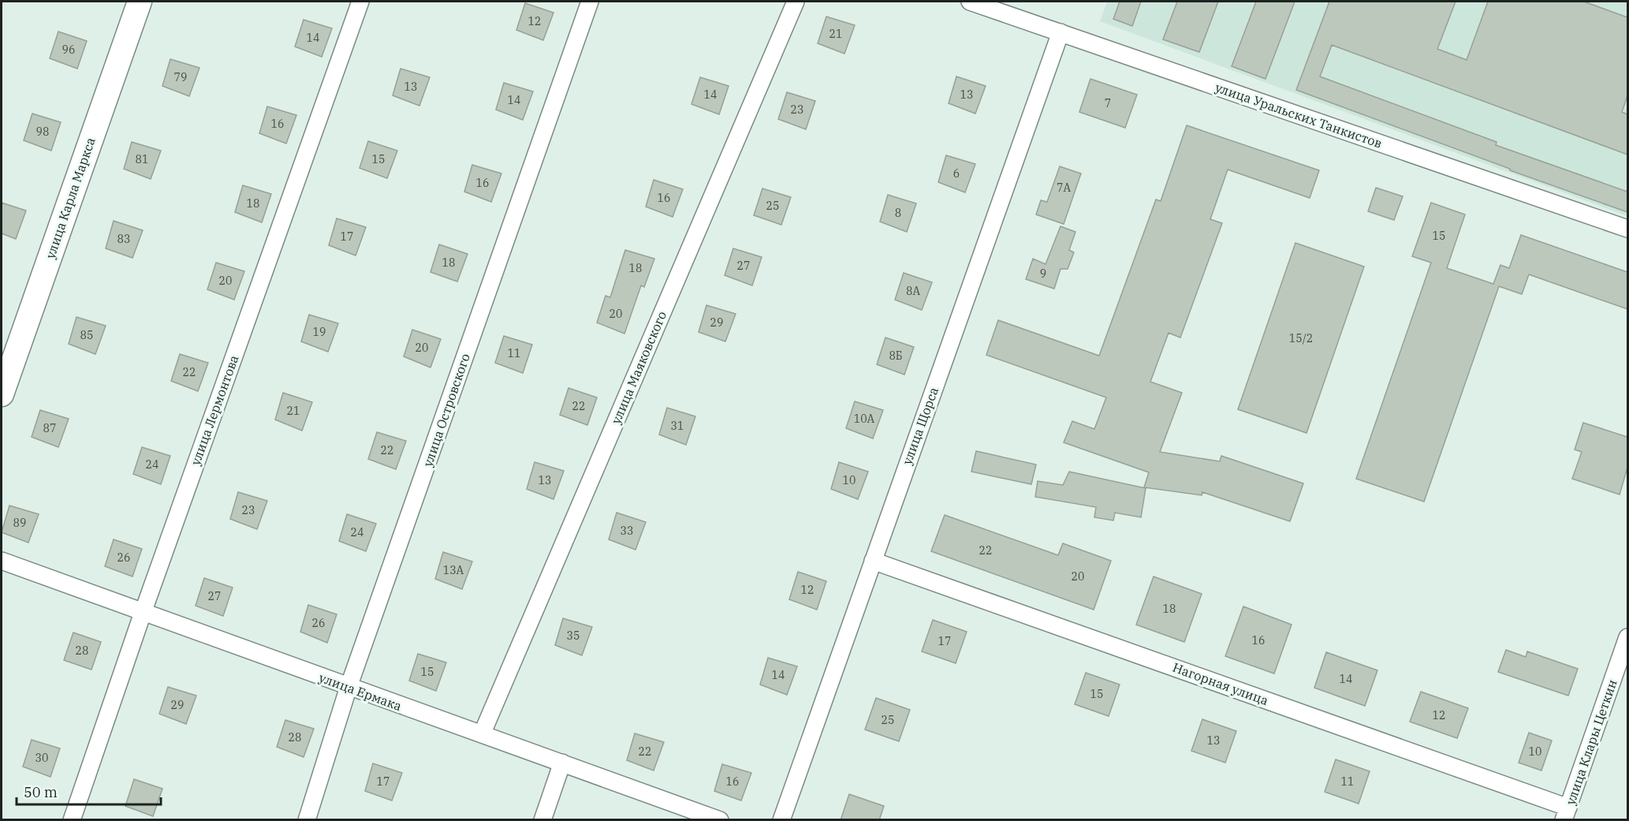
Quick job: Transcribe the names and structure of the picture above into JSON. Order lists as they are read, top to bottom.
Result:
{
  "streets": {
    "main road": ["улица Карла Маркса"],
    "street": [
      "улица Уральских Танкистов",
      "улица Маяковского",
      "улица Лермонтова",
      "улица Островского",
      "улица Щорса",
      "Нагорная улица",
      "улица Ермака",
      "улица Клары Цеткин"
    ]
  },
  "crossings": [
    ["улица Уральских Танкистов", "улица Щорса"],
    ["улица Маяковского", "улица Ермака"],
    ["улица Лермонтова", "улица Ермака"],
    ["улица Островского", "улица Ермака"],
    ["улица Щорса", "Нагорная улица"],
    ["Нагорная улица", "улица Клары Цеткин"]
  ],
  "house_numbers": [
    "12",
    "21",
    "14",
    "96",
    "79",
    "13",
    "14",
    "13",
    "14",
    "7",
    "23",
    "16",
    "98",
    "81",
    "15",
    "6",
    "16",
    "7А",
    "16",
    "18",
    "25",
    "8",
    "15",
    "17",
    "83",
    "18",
    "27",
    "18",
    "9",
    "20",
    "8А",
    "20",
    "29",
    "19",
    "85",
    "15/2",
    "20",
    "11",
    "8Б",
    "22",
    "22",
    "21",
    "10А",
    "31",
    "87",
    "22",
    "24",
    "13",
    "10",
    "23",
    "89",
    "33",
    "24",
    "22",
    "26",
    "13А",
    "20",
    "12",
    "27",
    "18",
    "26",
    "35",
    "16",
    "17",
    "28",
    "15",
    "14",
    "14",
    "15",
    "29",
    "12",
    "25",
    "28",
    "13",
    "22",
    "10",
    "30",
    "17",
    "16",
    "11"
  ],
  "scale_bar": "50 m"
}
